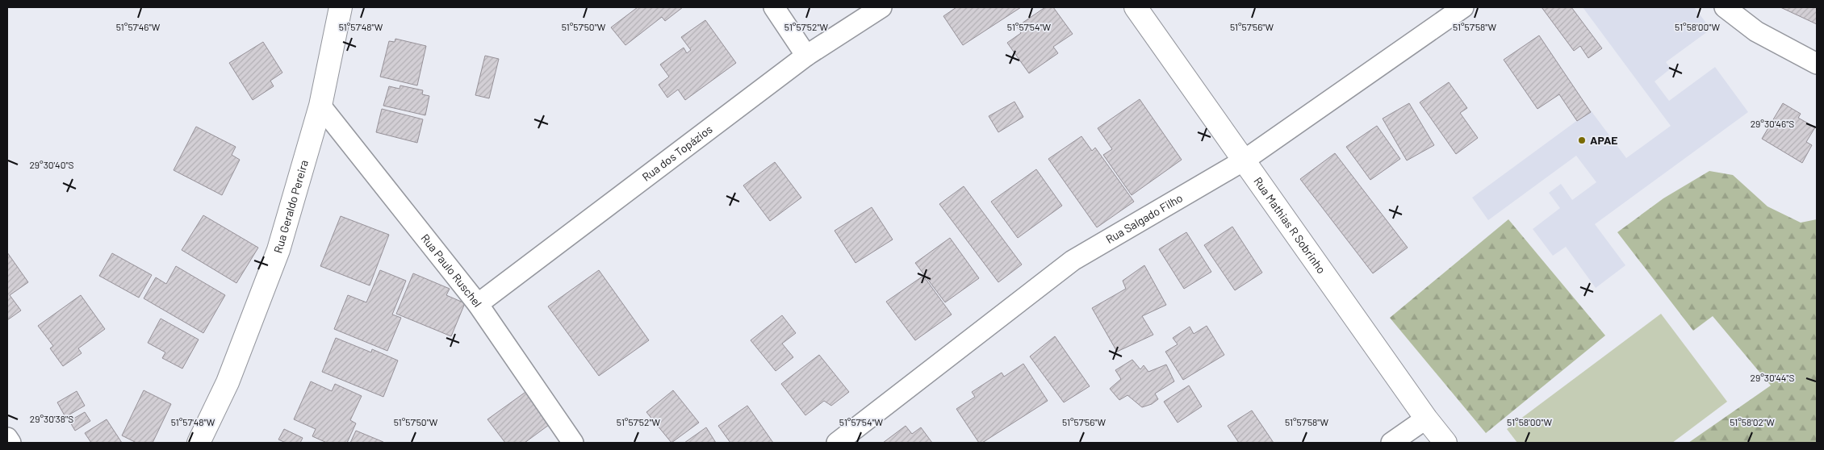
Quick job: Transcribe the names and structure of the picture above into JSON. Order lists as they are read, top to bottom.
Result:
{
  "streets": {
    "main road": ["Rua Geraldo Pereira", "Rua Mathias R Sobrinho"],
    "street": ["Rua dos Topázios", "Rua Salgado Filho", "Rua Paulo Ruschel"]
  },
  "crossings": [
    ["Rua dos Topázios", "Rua Paulo Ruschel"],
    ["Rua Geraldo Pereira", "Rua Paulo Ruschel"],
    ["Rua Salgado Filho", "Rua Mathias R Sobrinho"]
  ],
  "places": ["APAE"],
  "coordinates": [
    "51°57'46\"W",
    "51°57'48\"W",
    "51°57'50\"W",
    "51°57'52\"W",
    "51°57'54\"W",
    "51°57'56\"W",
    "51°57'58\"W",
    "51°58'00\"W",
    "29°30'46\"S",
    "29°30'40\"S",
    "29°30'44\"S",
    "29°30'38\"S",
    "51°58'02\"W"
  ]
}
